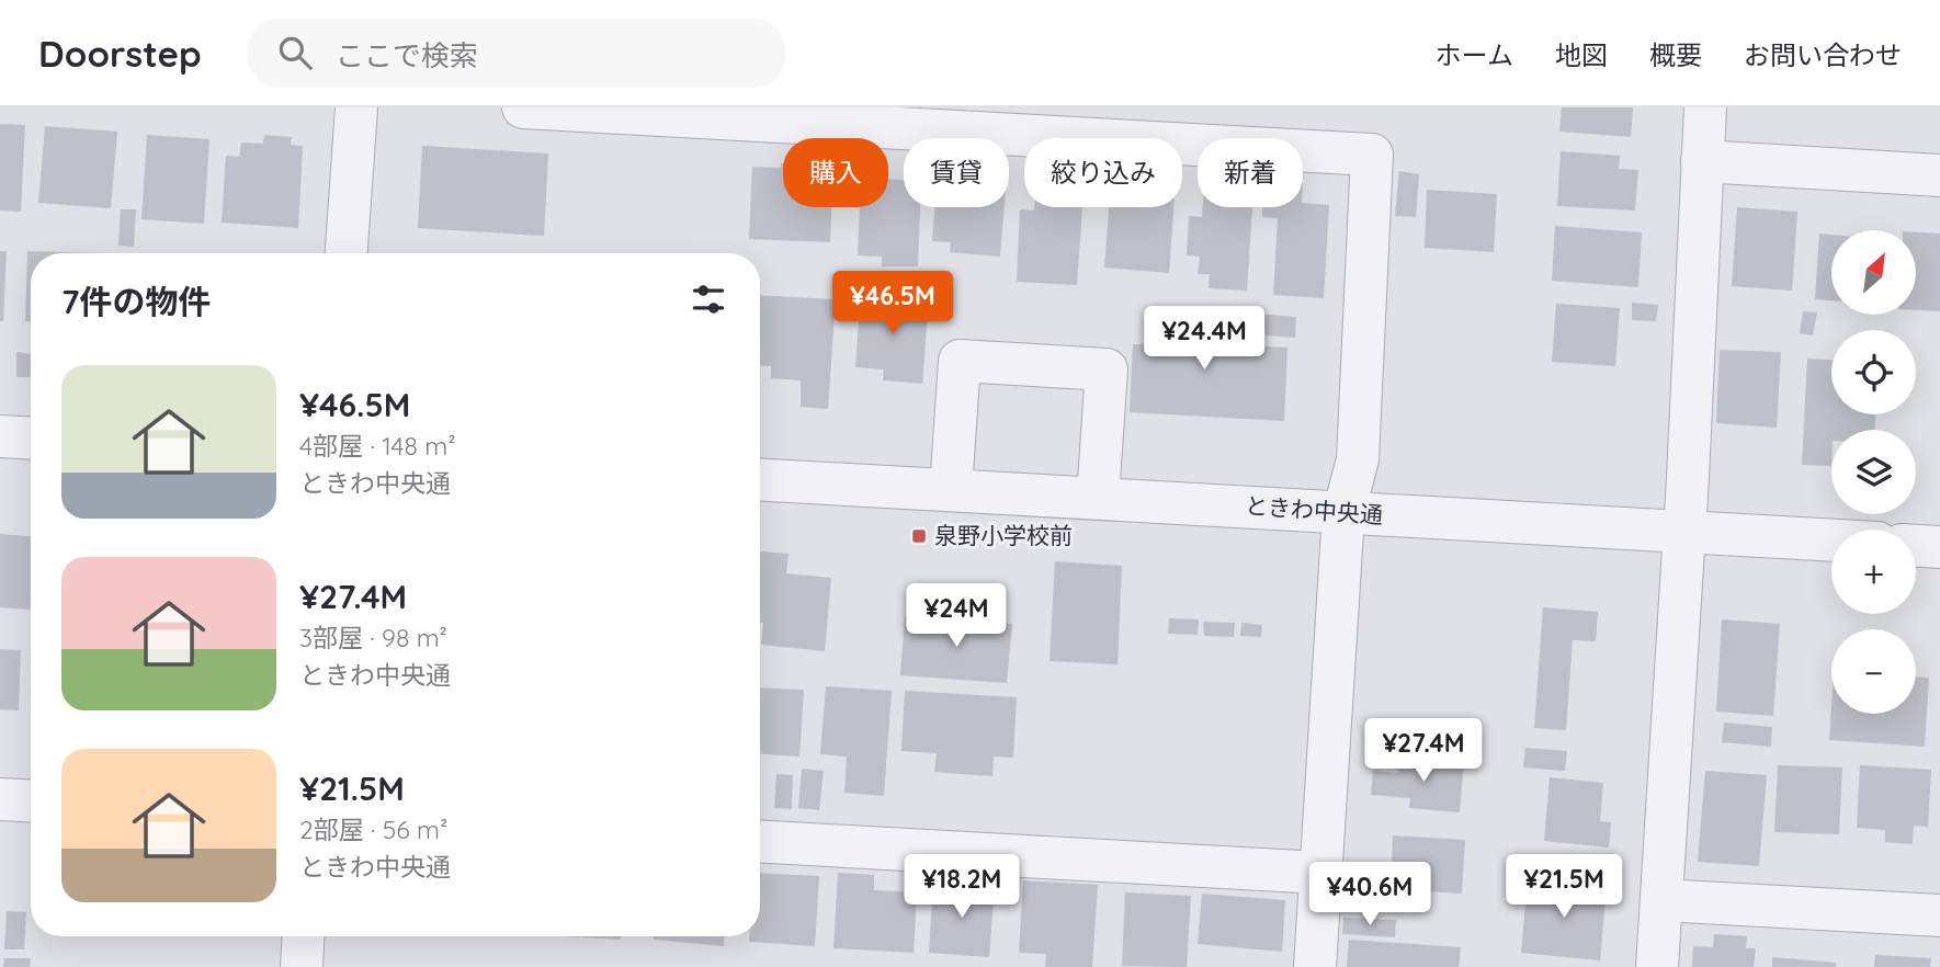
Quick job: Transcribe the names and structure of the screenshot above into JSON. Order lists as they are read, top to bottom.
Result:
{
  "streets": {
    "street": ["ときわ中央通"]
  },
  "places": {
    "transit": ["泉野小学校前"]
  },
  "north": "top right",
  "page": {
    "header": "Doorstep",
    "search": "ここで検索",
    "nav": [
      "ホーム",
      "地図",
      "概要",
      "お問い合わせ"
    ],
    "chip": [
      "購入",
      "賃貸",
      "絞り込み",
      "新着"
    ],
    "map_buttons": ["+", "−"],
    "heading": "7件の物件",
    "price": [
      "¥46.5M",
      "¥24.4M",
      "¥24M",
      "¥27.4M",
      "¥18.2M",
      "¥21.5M",
      "¥40.6M"
    ],
    "list": [
      {
        "name": "¥46.5M",
        "note": "4部屋 · 148 m² · ときわ中央通"
      },
      {
        "name": "¥27.4M",
        "note": "3部屋 · 98 m² · ときわ中央通"
      },
      {
        "name": "¥21.5M",
        "note": "2部屋 · 56 m² · ときわ中央通"
      }
    ]
  }
}
